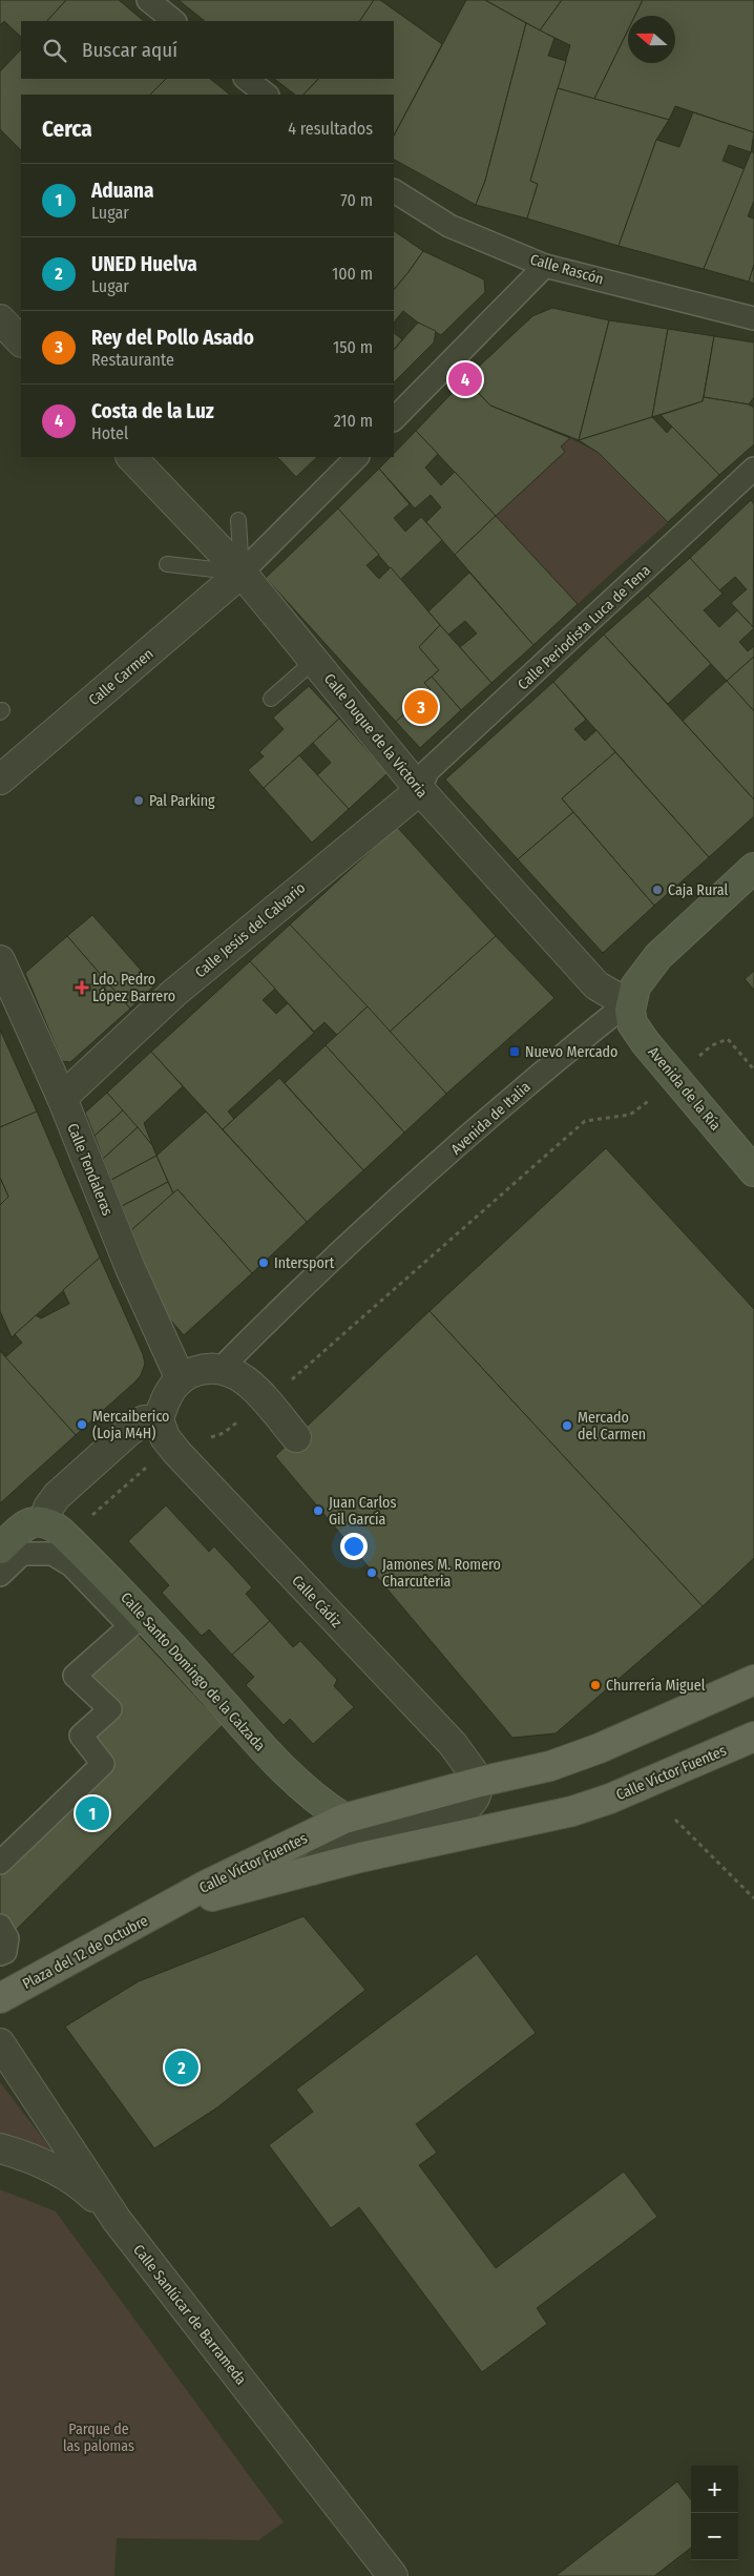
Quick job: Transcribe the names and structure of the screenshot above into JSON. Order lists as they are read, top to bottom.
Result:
{
  "streets": {
    "main road": [
      "Avenida de la Ría",
      "Avenida de Italia",
      "Calle Santo Domingo de la Calzada",
      "Calle Víctor Fuentes",
      "Plaza del 12 de Octubre"
    ],
    "street": [
      "Calle Rascón",
      "Calle Periodista Luca de Tena",
      "Calle Carmen",
      "Calle Duque de la Victoria",
      "Calle Jesús del Calvario",
      "Calle Tendaleras",
      "Calle Cádiz",
      "Calle Sanlúcar de Barrameda"
    ]
  },
  "crossings": [
    ["Calle Periodista Luca de Tena", "Calle Duque de la Victoria"],
    ["Calle Periodista Luca de Tena", "Calle Jesús del Calvario"],
    ["Calle Carmen", "Calle Duque de la Victoria"],
    ["Calle Duque de la Victoria", "Calle Jesús del Calvario"],
    ["Calle Duque de la Victoria", "Avenida de la Ría"],
    ["Calle Duque de la Victoria", "Avenida de Italia"],
    ["Calle Jesús del Calvario", "Calle Tendaleras"],
    ["Avenida de la Ría", "Avenida de Italia"],
    ["Calle Cádiz", "Calle Víctor Fuentes"],
    ["Calle Santo Domingo de la Calzada", "Calle Víctor Fuentes"],
    ["Calle Víctor Fuentes", "Plaza del 12 de Octubre"]
  ],
  "parks": ["Parque de las palomas"],
  "places": {
    "other": [
      "Pal Parking",
      "Caja Rural",
      "Intersport",
      "Mercaiberico (Loja M4H)",
      "Mercado del Carmen",
      "Juan Carlos Gil García",
      "Jamones M. Romero Charcuteria",
      "Churrería Miguel"
    ],
    "health": ["Ldo. Pedro López Barrero"],
    "transit": ["Nuevo Mercado"]
  },
  "north": "left",
  "page": {
    "search": "Buscar aquí",
    "heading": ["Cerca", "4 resultados"],
    "list": [
      {
        "mark": "1",
        "name": "Aduana",
        "note": "Lugar",
        "value": "70 m"
      },
      {
        "mark": "2",
        "name": "UNED Huelva",
        "note": "Lugar",
        "value": "100 m"
      },
      {
        "mark": "3",
        "name": "Rey del Pollo Asado",
        "note": "Restaurante",
        "value": "150 m"
      },
      {
        "mark": "4",
        "name": "Costa de la Luz",
        "note": "Hotel",
        "value": "210 m"
      }
    ],
    "pins": [
      "4",
      "3",
      "1",
      "2"
    ],
    "map_buttons": ["+", "−"]
  }
}
